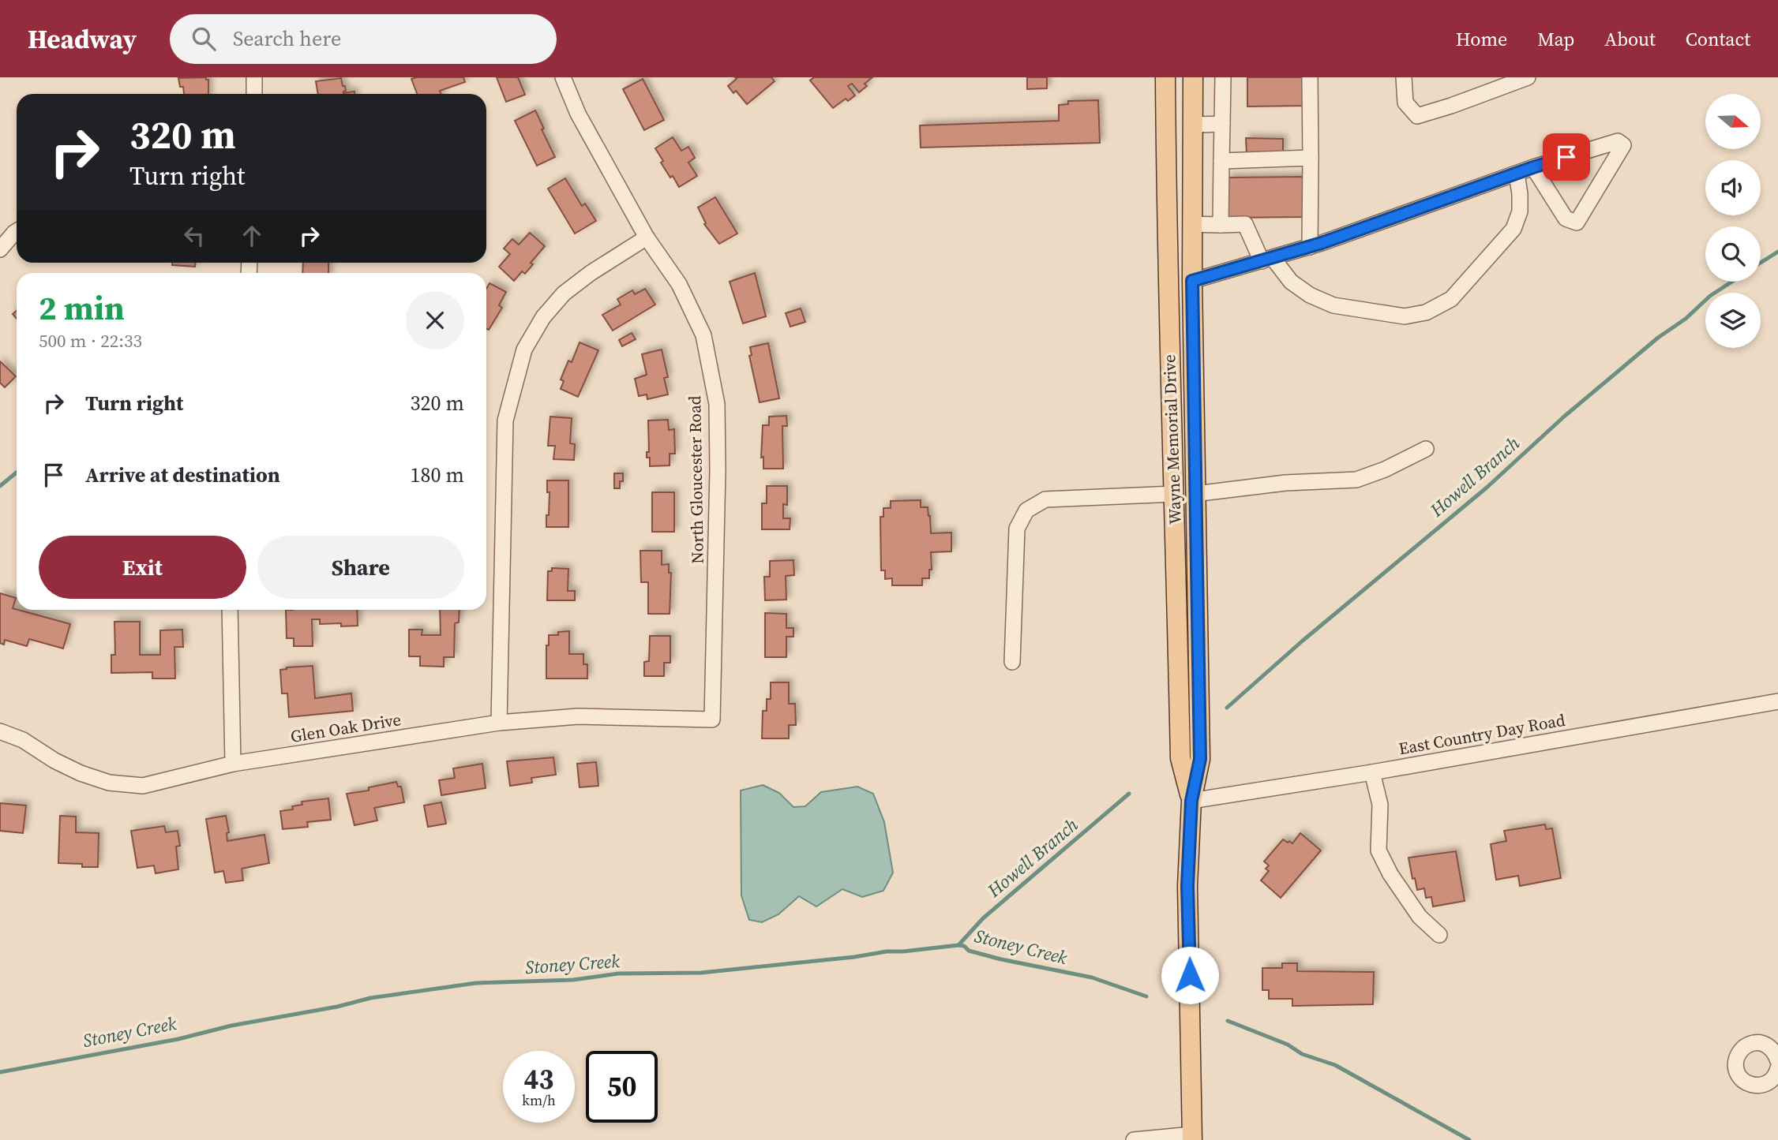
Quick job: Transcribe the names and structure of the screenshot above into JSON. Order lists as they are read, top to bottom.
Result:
{
  "streets": {
    "main road": ["Wayne Memorial Drive"],
    "street": ["North Gloucester Road", "Glen Oak Drive", "East Country Day Road"]
  },
  "crossings": [
    ["Wayne Memorial Drive", "East Country Day Road"],
    ["North Gloucester Road", "Glen Oak Drive"]
  ],
  "water": ["Howell Branch", "Stoney Creek"],
  "north": "right",
  "page": {
    "header": "Headway",
    "search": "Search here",
    "nav": [
      "Home",
      "Map",
      "About",
      "Contact"
    ],
    "turn": ["320 m", "Turn right"],
    "heading": ["2 min", "500 m · 22:33"],
    "list": [
      {
        "name": "Turn right",
        "value": "320 m"
      },
      {
        "name": "Arrive at destination",
        "value": "180 m"
      }
    ],
    "buttons": ["Exit", "Share"],
    "speed": "43 km/h",
    "limit": "50"
  }
}
